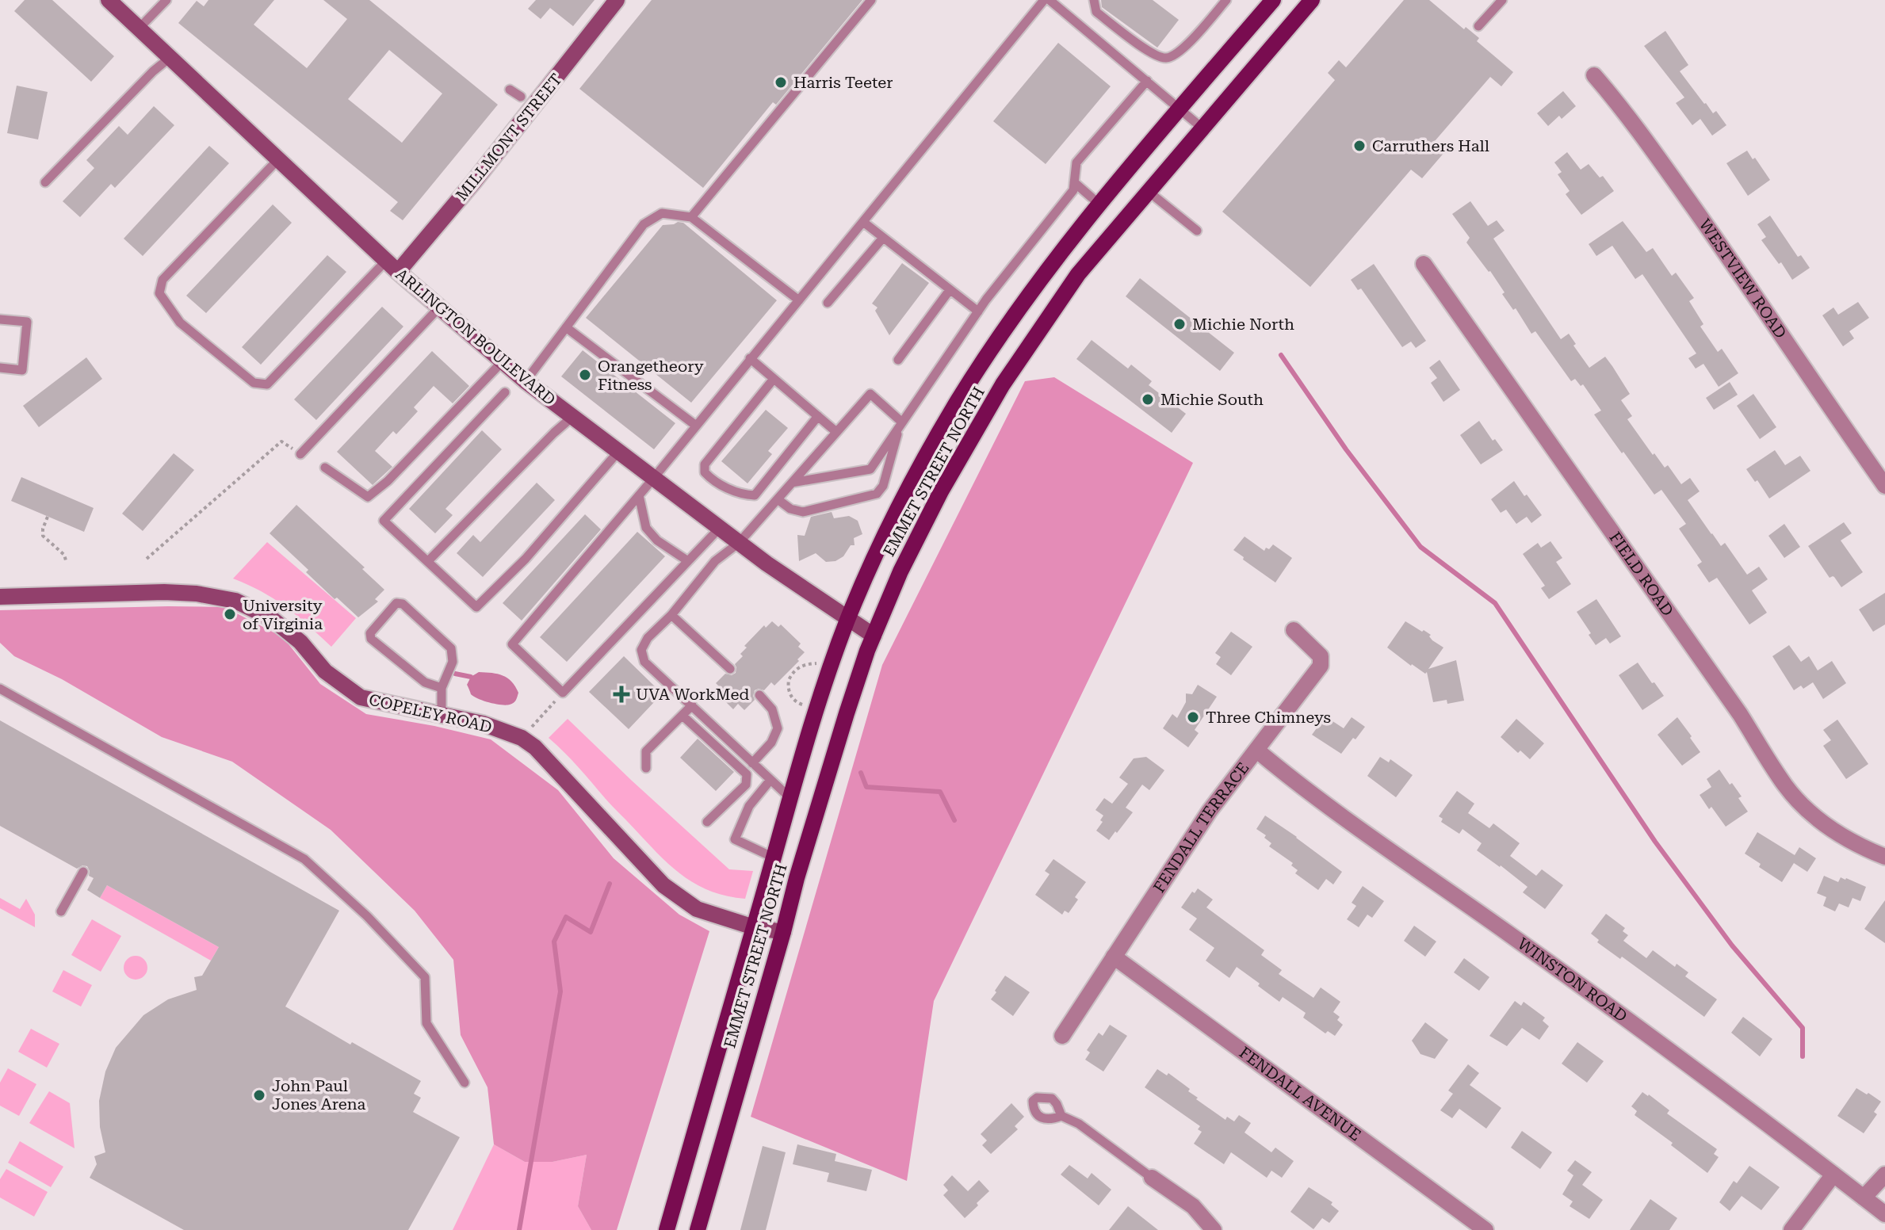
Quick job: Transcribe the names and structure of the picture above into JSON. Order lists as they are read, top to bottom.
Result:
{
  "streets": {
    "main road": ["EMMET STREET NORTH"],
    "street": [
      "MILLMONT STREET",
      "WESTVIEW ROAD",
      "ARLINGTON BOULEVARD",
      "FIELD ROAD",
      "COPELEY ROAD",
      "FENDALL TERRACE",
      "WINSTON ROAD",
      "FENDALL AVENUE"
    ]
  },
  "crossings": [
    ["MILLMONT STREET", "ARLINGTON BOULEVARD"],
    ["ARLINGTON BOULEVARD", "EMMET STREET NORTH"],
    ["EMMET STREET NORTH", "COPELEY ROAD"],
    ["FENDALL TERRACE", "WINSTON ROAD"],
    ["FENDALL TERRACE", "FENDALL AVENUE"]
  ],
  "places": {
    "other": [
      "Harris Teeter",
      "Carruthers Hall",
      "Michie North",
      "Orangetheory Fitness",
      "Michie South",
      "University of Virginia",
      "Three Chimneys",
      "John Paul Jones Arena"
    ],
    "health": ["UVA WorkMed"]
  }
}
